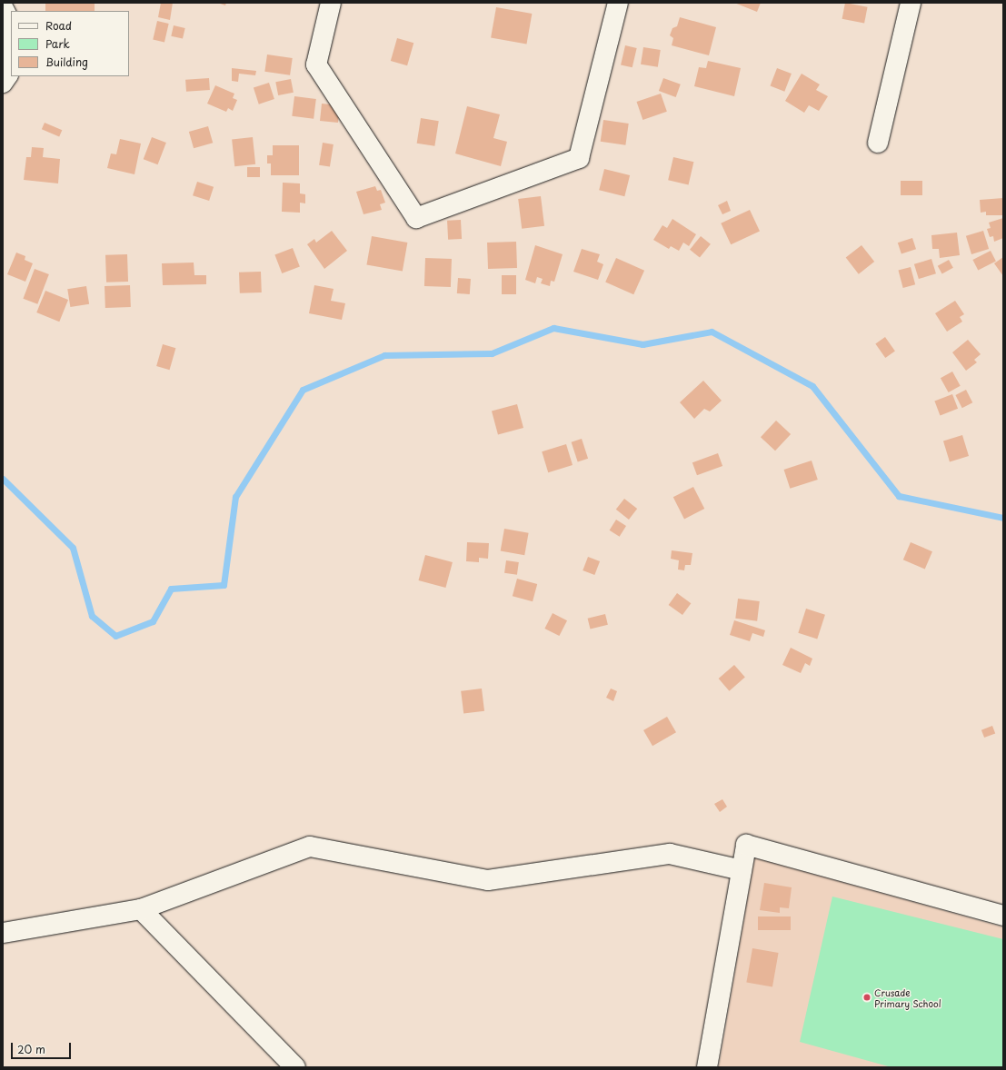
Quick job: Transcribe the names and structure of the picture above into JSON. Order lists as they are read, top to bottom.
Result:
{
  "places": ["Crusade Primary School"],
  "legend": ["Road", "Park", "Building"],
  "scale_bar": "20 m"
}
